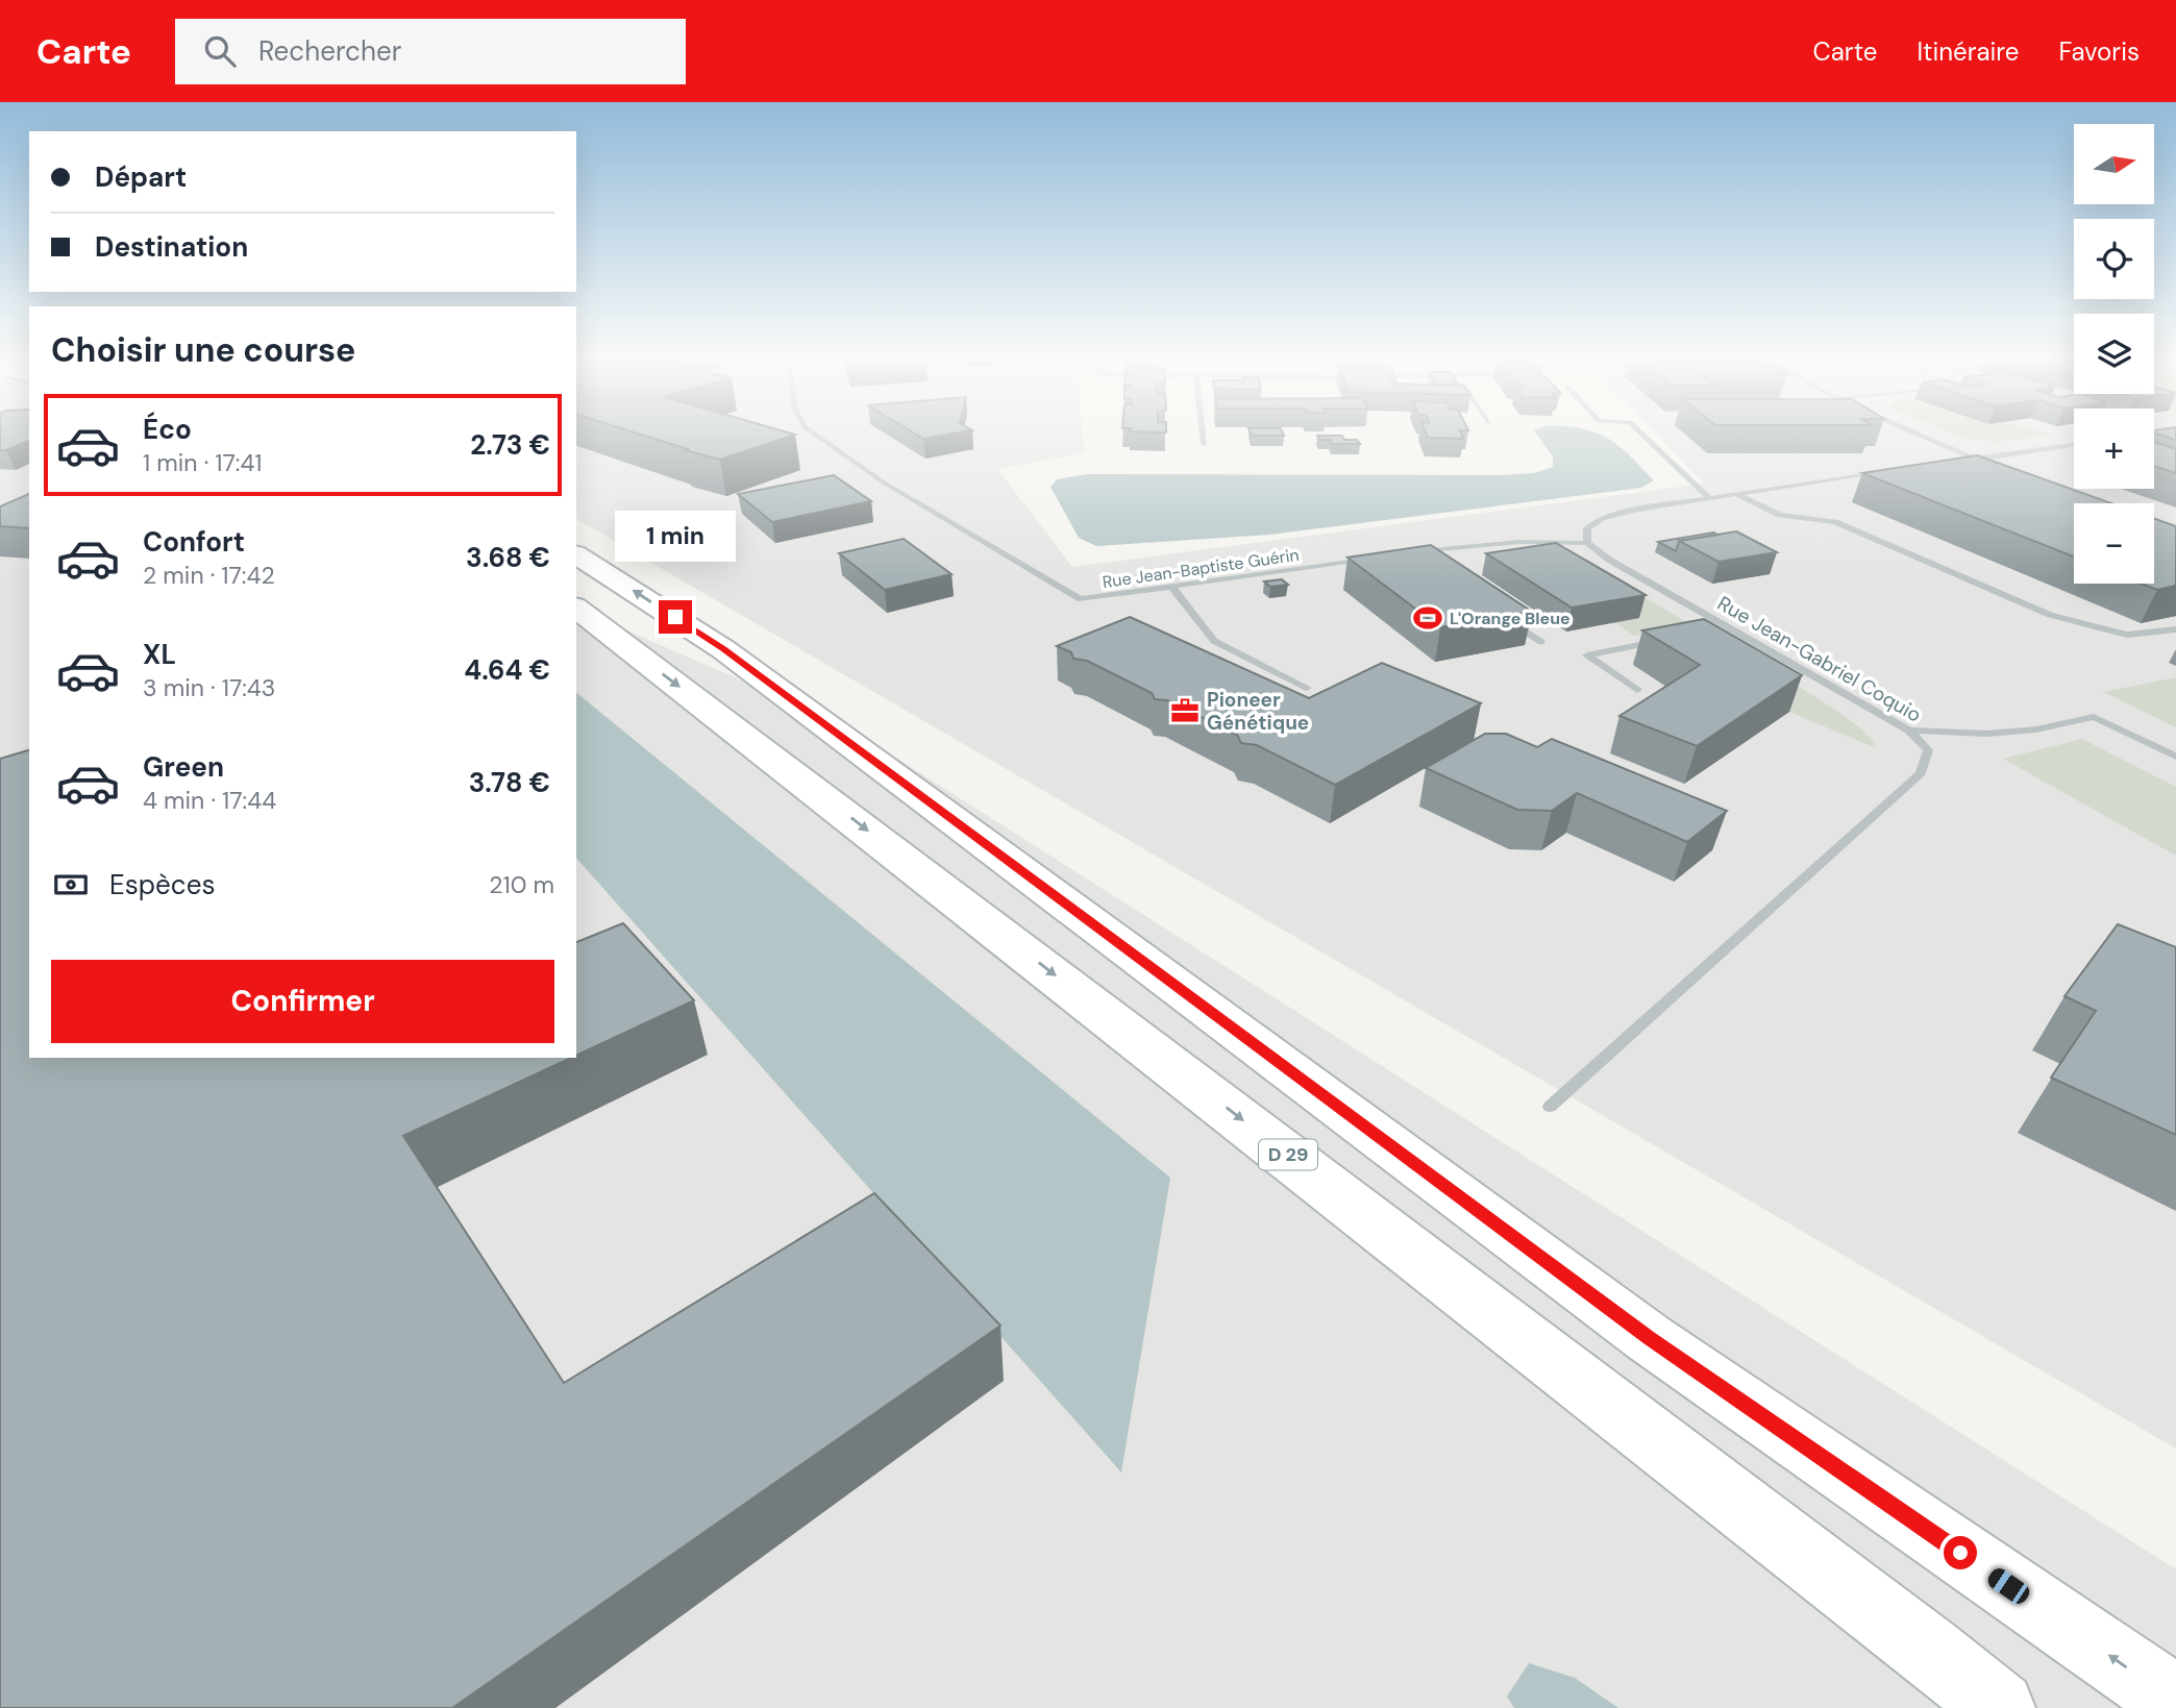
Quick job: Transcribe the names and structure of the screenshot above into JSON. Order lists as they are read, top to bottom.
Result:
{
  "streets": {
    "main road": ["D 29"],
    "street": ["Rue Jean-Baptiste Guérin", "Rue Jean-Gabriel Coquio"]
  },
  "places": {
    "sports": ["L'Orange Bleue"],
    "office": ["Pioneer Génétique"]
  },
  "north": "right",
  "page": {
    "header": "Carte",
    "search": "Rechercher",
    "nav": ["Carte", "Itinéraire", "Favoris"],
    "map_buttons": ["+", "−"],
    "banner": ["Départ", "Destination"],
    "heading": "Choisir une course",
    "list": [
      {
        "name": "Éco",
        "note": "1 min · 17:41",
        "value": "2.73 €"
      },
      {
        "name": "Confort",
        "note": "2 min · 17:42",
        "value": "3.68 €"
      },
      {
        "name": "XL",
        "note": "3 min · 17:43",
        "value": "4.64 €"
      },
      {
        "name": "Green",
        "note": "4 min · 17:44",
        "value": "3.78 €"
      }
    ],
    "bubble": "1 min",
    "pay": ["Espèces", "210 m"],
    "buttons": "Confirmer"
  }
}
